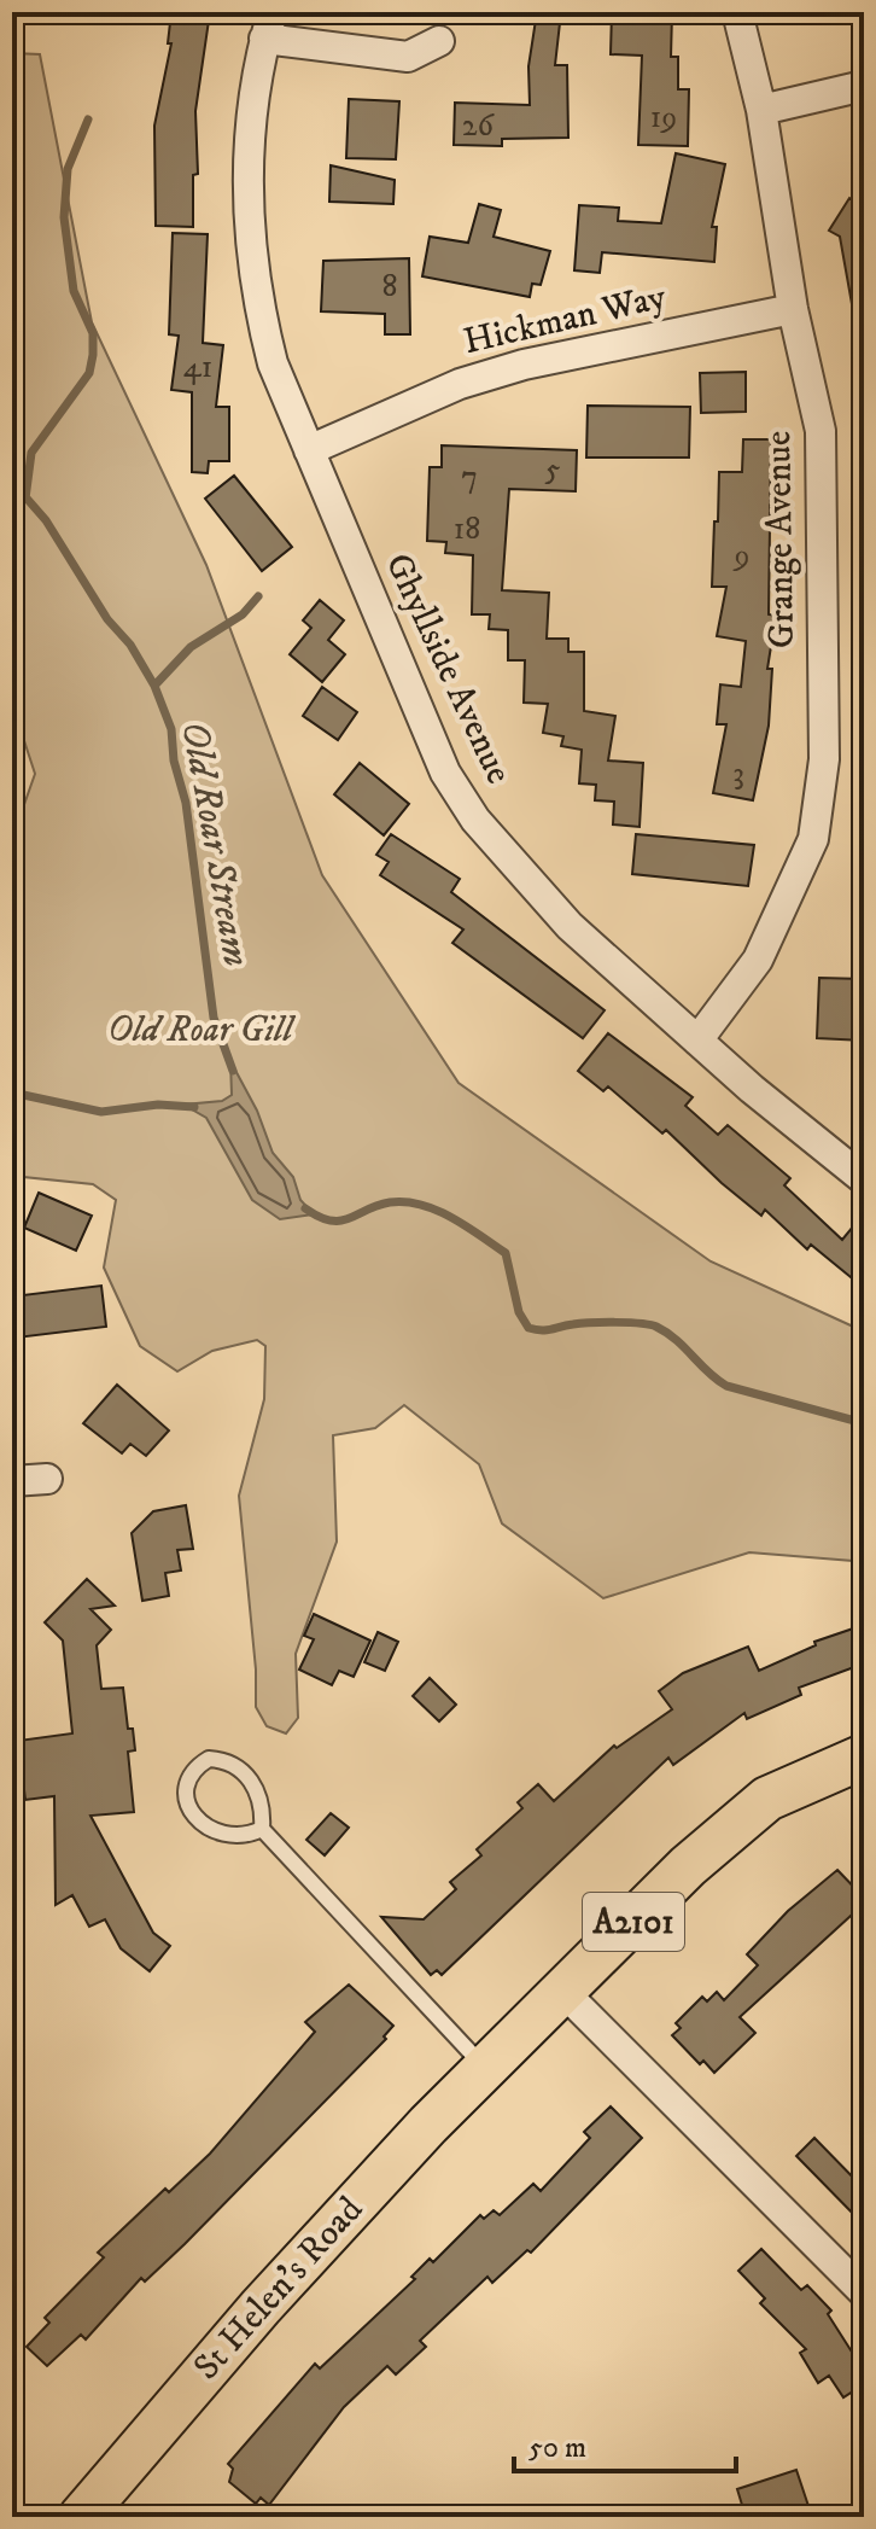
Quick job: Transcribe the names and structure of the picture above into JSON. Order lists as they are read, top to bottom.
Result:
{
  "streets": {
    "main road": ["A2101", "St Helen's Road"],
    "street": ["Hickman Way", "Grange Avenue", "Ghyllside Avenue"]
  },
  "crossings": [
    ["Hickman Way", "Grange Avenue"],
    ["Hickman Way", "Ghyllside Avenue"],
    ["Grange Avenue", "Ghyllside Avenue"]
  ],
  "water": ["Old Roar Stream"],
  "parks": ["Old Roar Gill"],
  "house_numbers": [
    "19",
    "26",
    "8",
    "41",
    "5",
    "7",
    "18",
    "9",
    "3"
  ],
  "scale_bar": "50 m"
}
